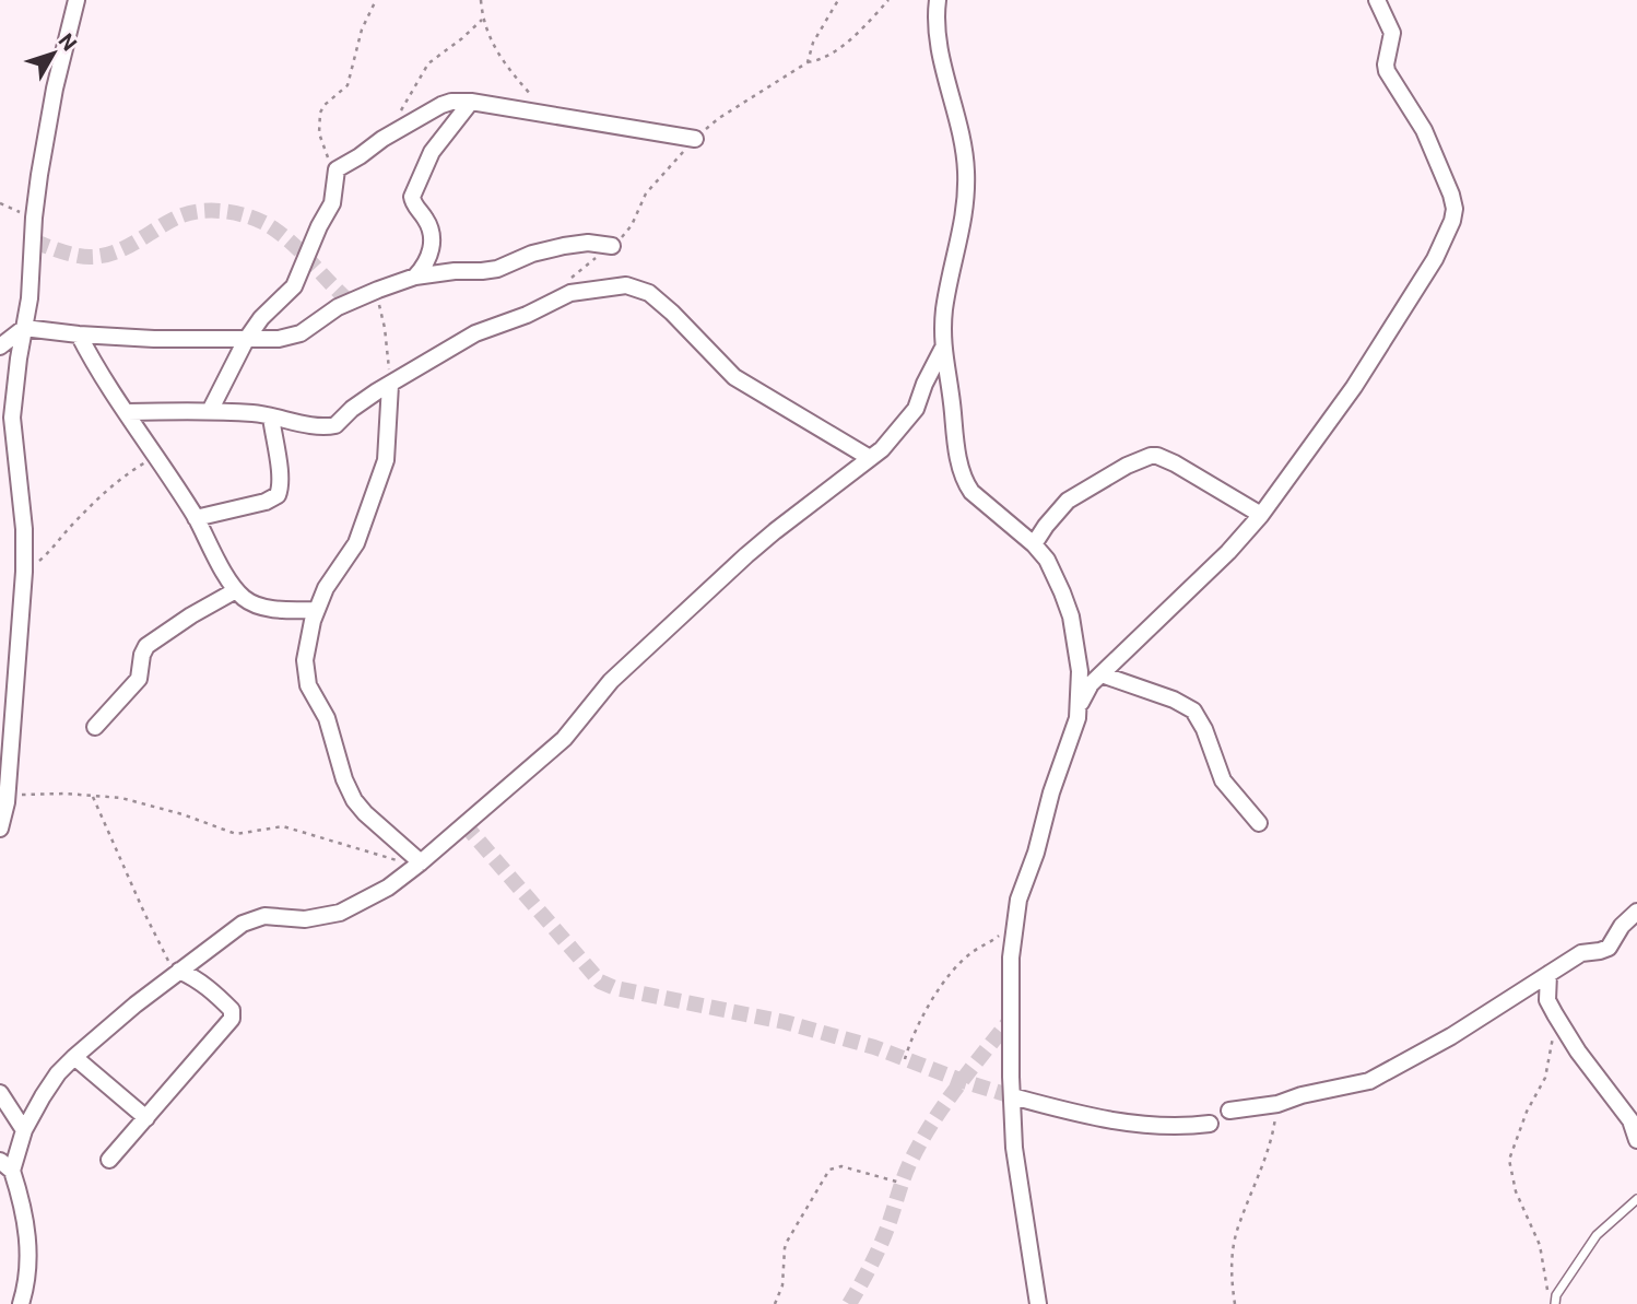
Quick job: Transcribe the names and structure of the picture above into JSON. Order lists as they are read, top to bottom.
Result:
{
  "north": "top right"
}
